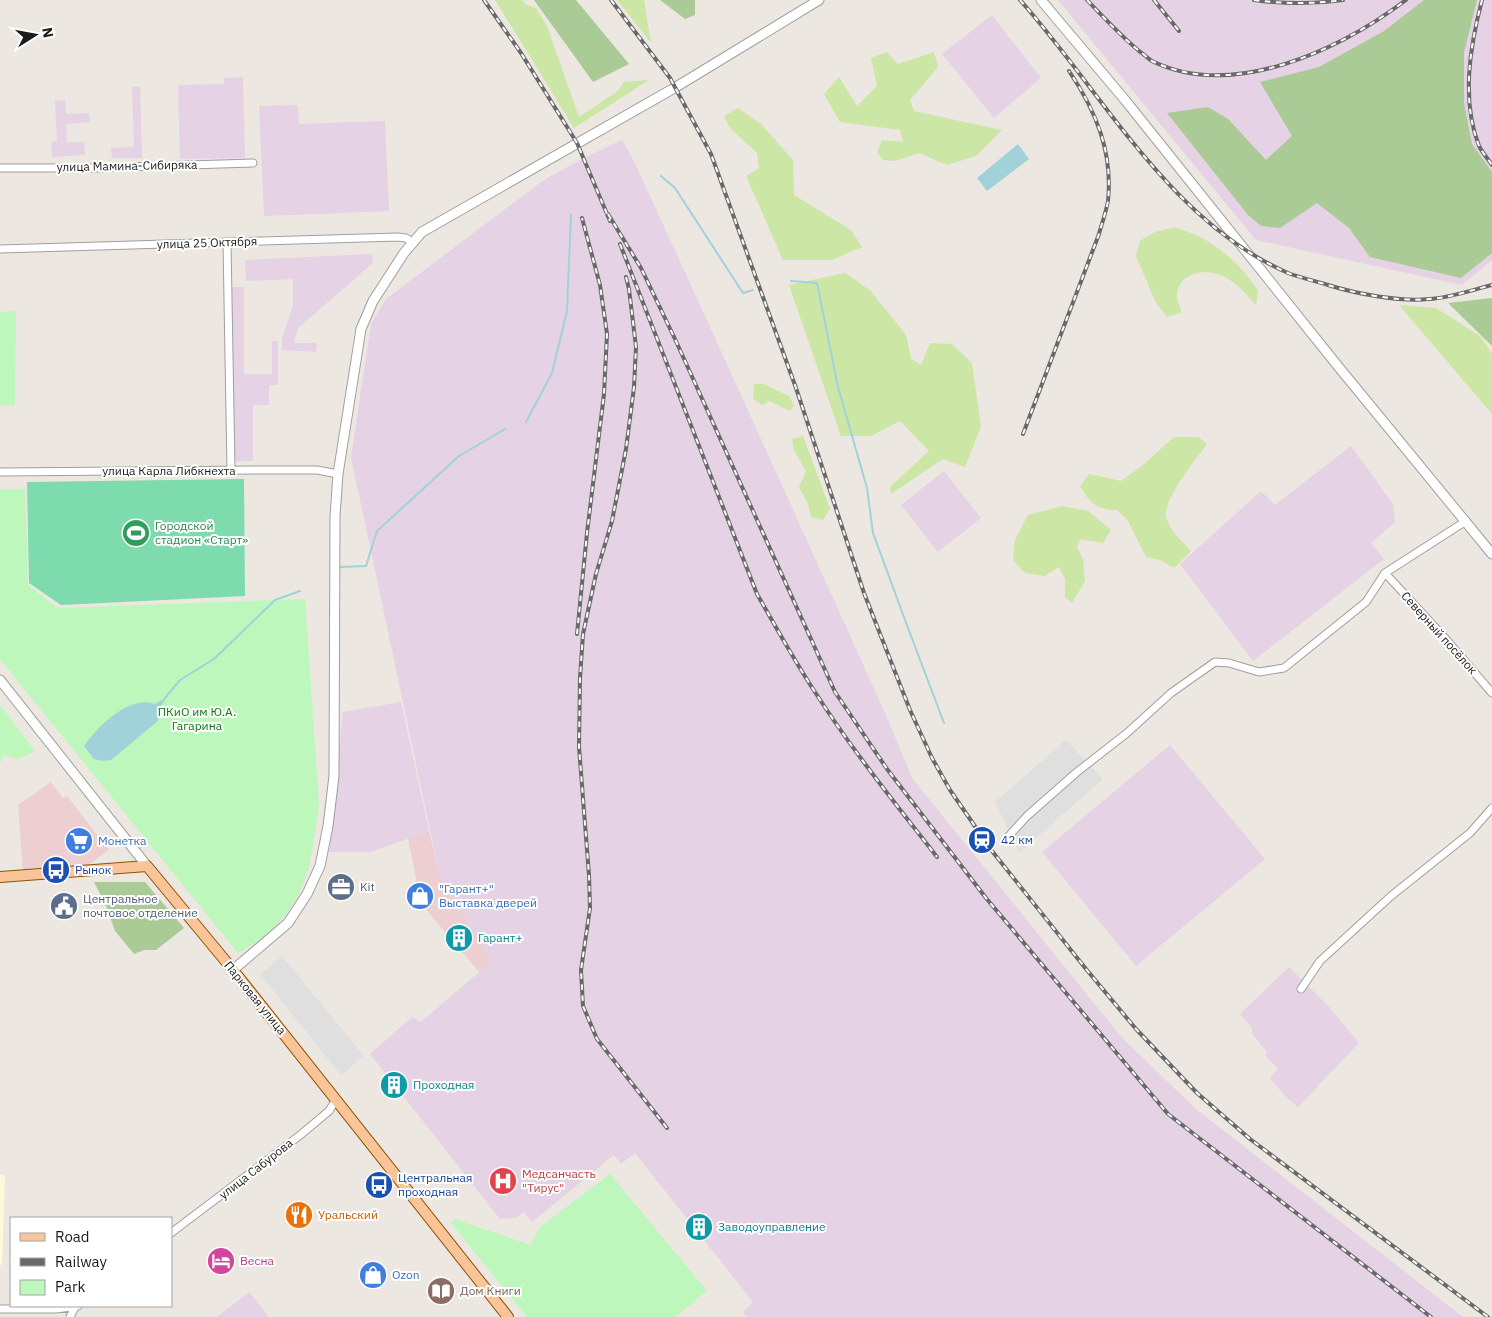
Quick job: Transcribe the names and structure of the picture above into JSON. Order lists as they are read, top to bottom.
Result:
{
  "streets": {
    "main road": ["Парковая улица"],
    "street": [
      "улица Мамина-Сибиряка",
      "улица 25 Октября",
      "улица Карла Либкнехта",
      "Северный посёлок",
      "улица Сабурова"
    ]
  },
  "crossings": [
    ["Парковая улица", "улица Сабурова"]
  ],
  "parks": ["ПКиО им Ю.А. Гагарина"],
  "places": {
    "sports": ["Городской стадион «Старт»"],
    "station": ["42 км"],
    "supermarket": ["Монетка"],
    "bus stop": ["Рынок", "Центральная проходная"],
    "office": ["Kit"],
    "shop": ["\"Гарант+\" Выставка дверей", "Ozon"],
    "public building": ["Центральное почтовое отделение"],
    "building": ["Гарант+", "Проходная", "Заводоуправление"],
    "hospital": ["Медсанчасть \"Тирус\""],
    "restaurant": ["Уральский"],
    "hotel": ["Весна"],
    "library": ["Дом Книги"]
  },
  "legend": ["Road", "Railway", "Park"],
  "north": "right"
}
